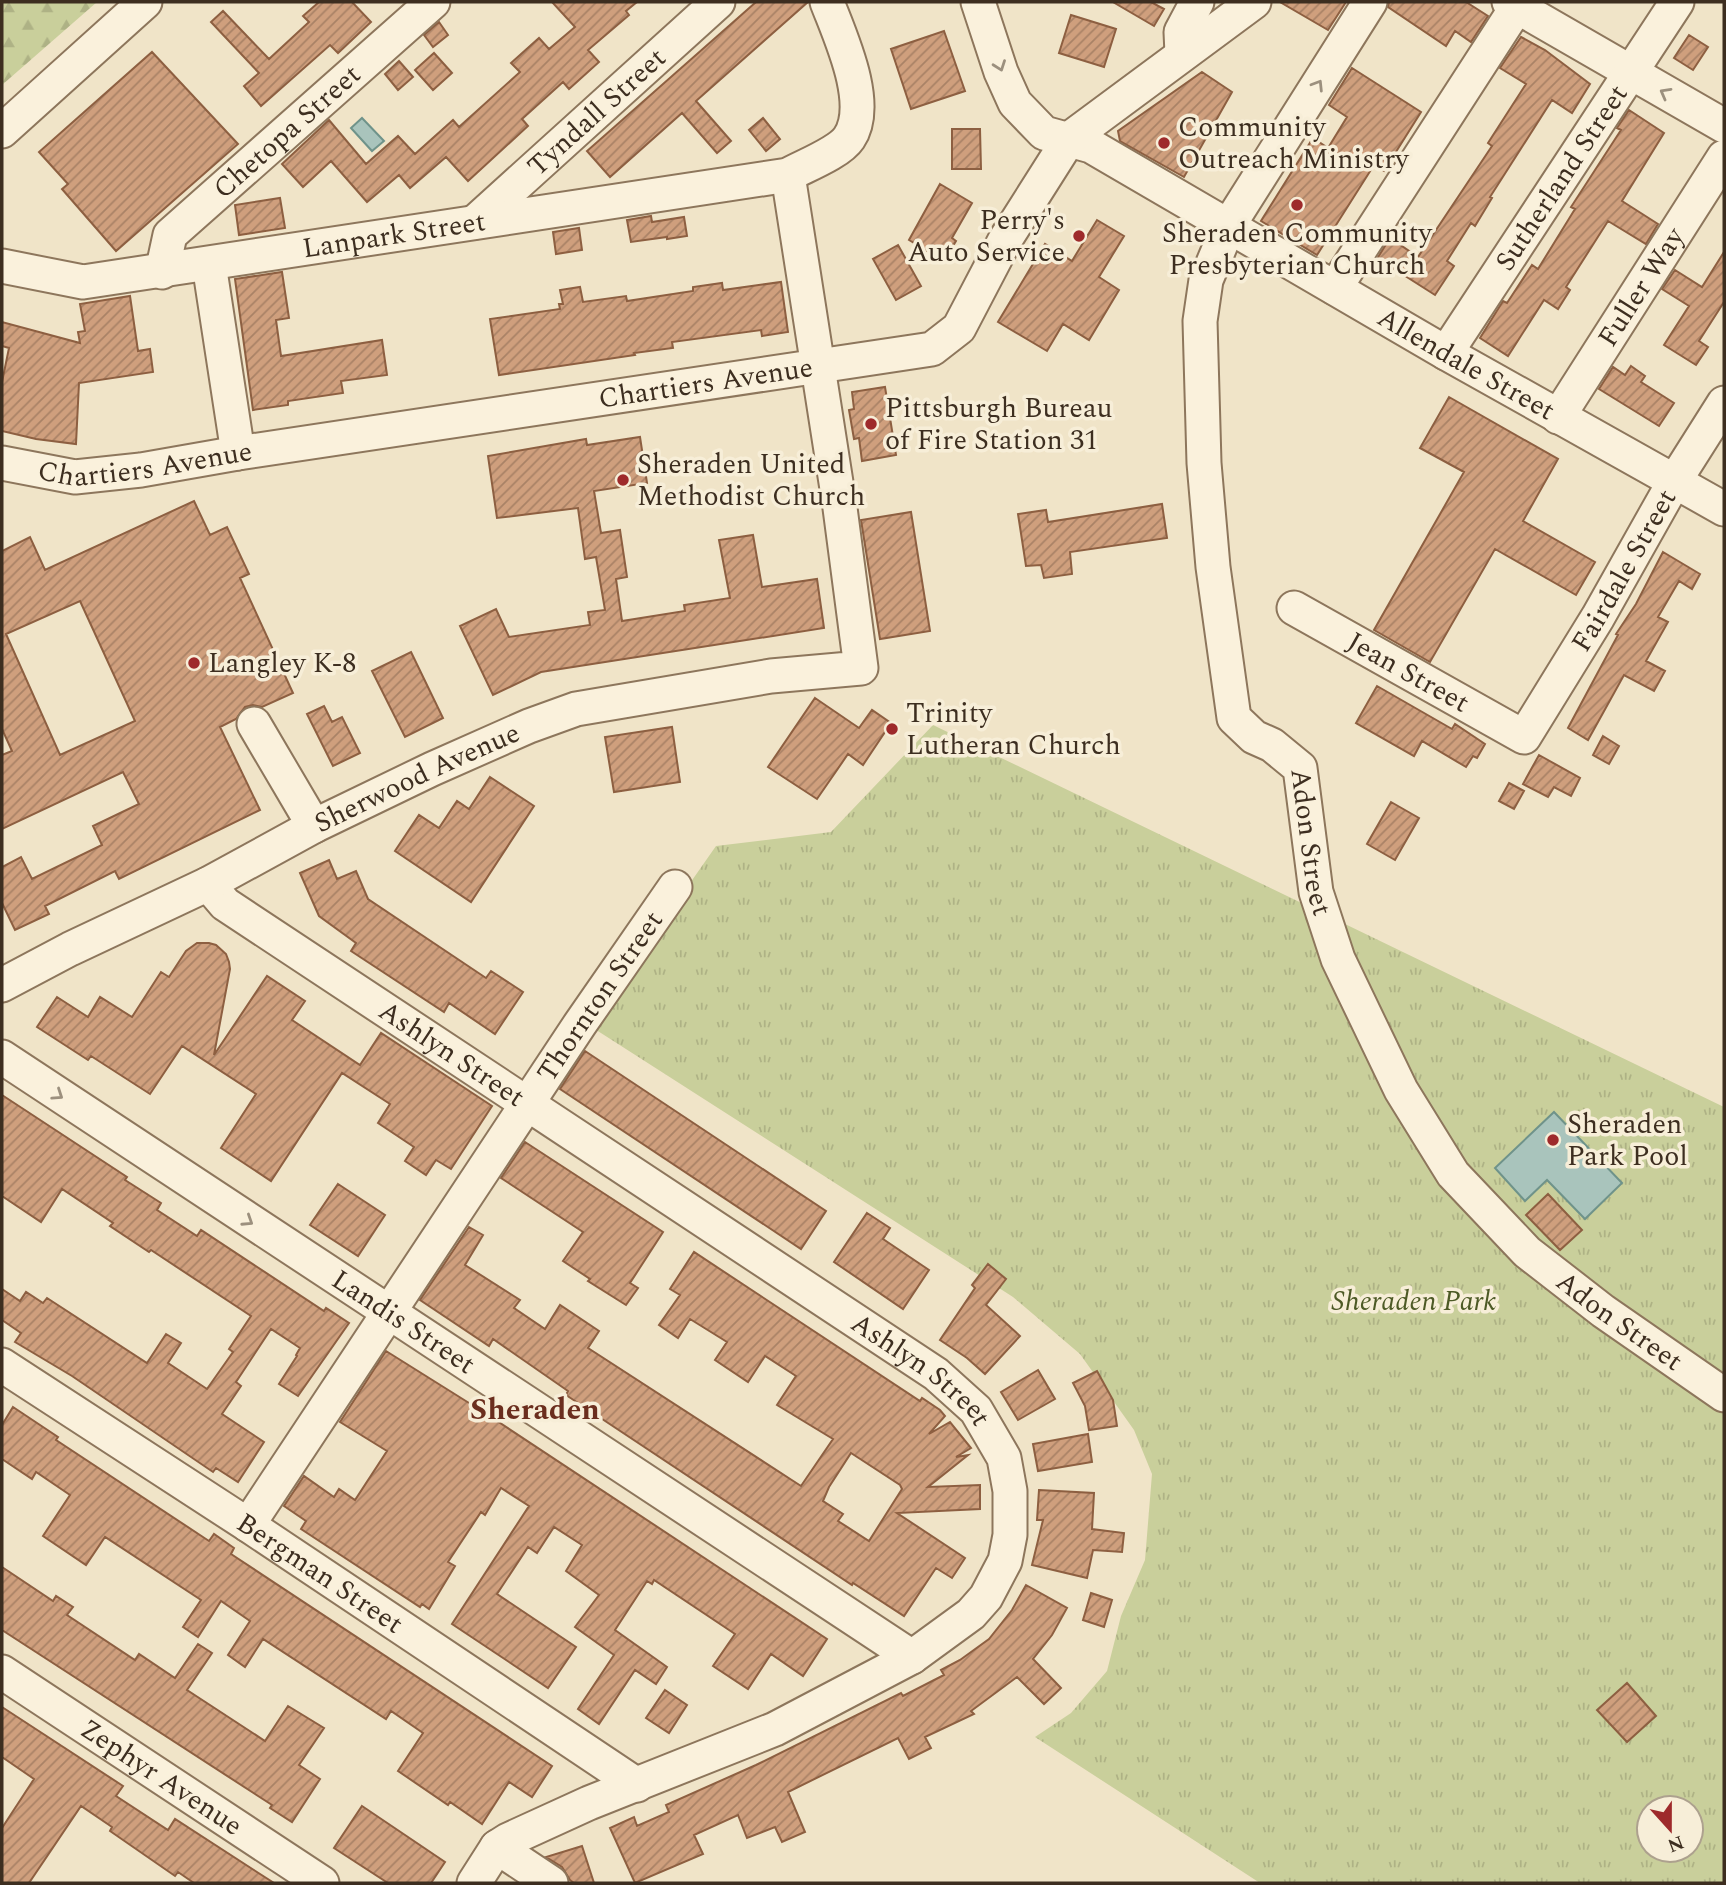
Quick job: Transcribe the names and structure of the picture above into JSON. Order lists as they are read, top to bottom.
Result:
{
  "streets": {
    "street": [
      "Tyndall Street",
      "Chetopa Street",
      "Sutherland Street",
      "Lanpark Street",
      "Fuller Way",
      "Allendale Street",
      "Chartiers Avenue",
      "Fairdale Street",
      "Jean Street",
      "Sherwood Avenue",
      "Adon Street",
      "Thornton Street",
      "Ashlyn Street",
      "Landis Street",
      "Bergman Street",
      "Zephyr Avenue"
    ]
  },
  "crossings": [
    ["Tyndall Street", "Lanpark Street"],
    ["Chetopa Street", "Lanpark Street"],
    ["Sutherland Street", "Allendale Street"],
    ["Fuller Way", "Allendale Street"],
    ["Allendale Street", "Chartiers Avenue"],
    ["Allendale Street", "Fairdale Street"],
    ["Allendale Street", "Adon Street"],
    ["Chartiers Avenue", "Sherwood Avenue"],
    ["Fairdale Street", "Jean Street"],
    ["Sherwood Avenue", "Ashlyn Street"],
    ["Thornton Street", "Ashlyn Street"],
    ["Thornton Street", "Landis Street"],
    ["Thornton Street", "Bergman Street"],
    ["Ashlyn Street", "Landis Street"],
    ["Ashlyn Street", "Bergman Street"]
  ],
  "one_way": ["Landis Street"],
  "districts": ["Sheraden"],
  "parks": ["Sheraden Park"],
  "places": [
    "Community Outreach Ministry",
    "Sheraden Community Presbyterian Church",
    "Perry's Auto Service",
    "Pittsburgh Bureau of Fire Station 31",
    "Sheraden United Methodist Church",
    "Langley K-8",
    "Trinity Lutheran Church",
    "Sheraden Park Pool"
  ],
  "north": "bottom"
}
